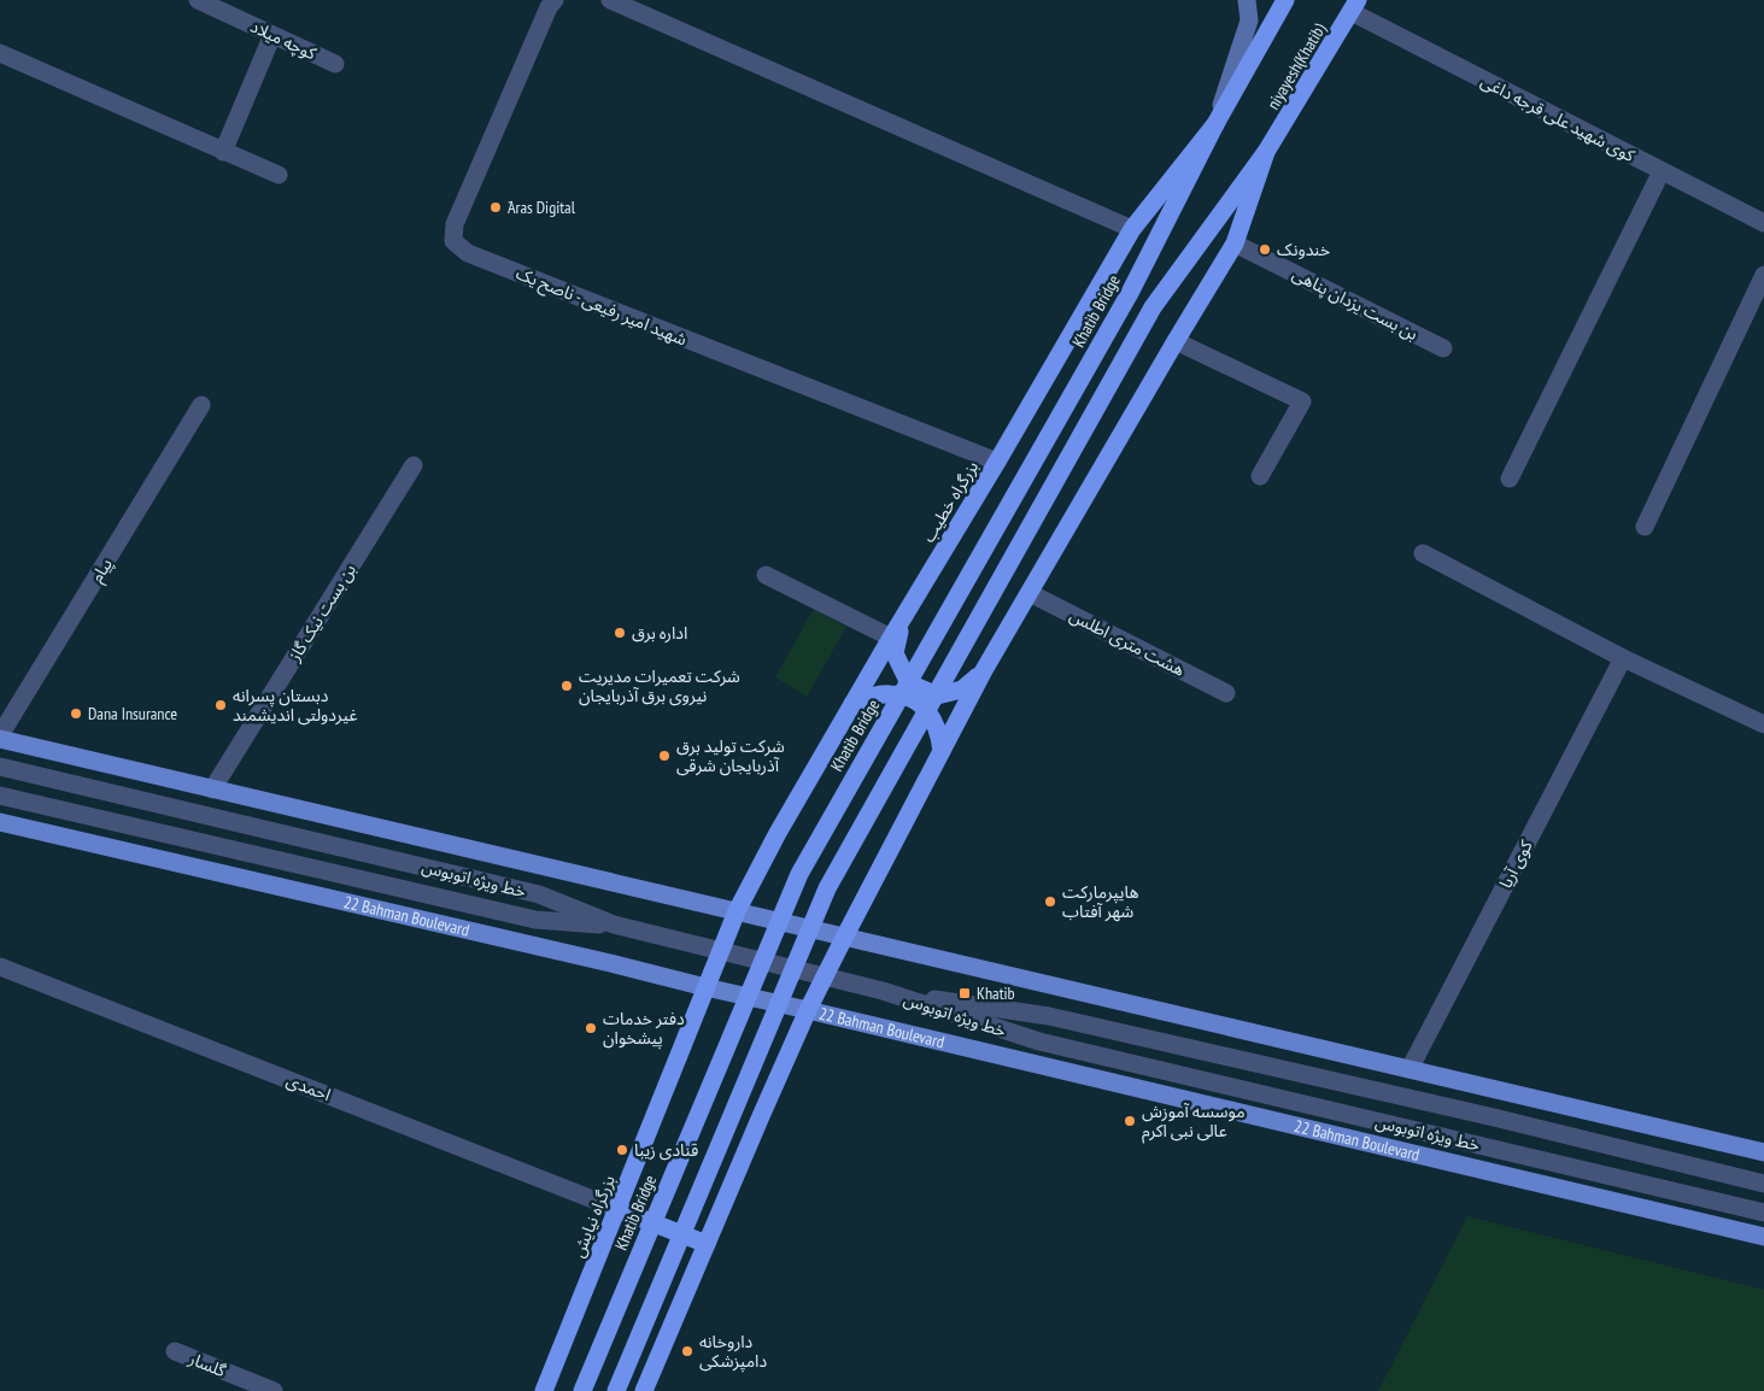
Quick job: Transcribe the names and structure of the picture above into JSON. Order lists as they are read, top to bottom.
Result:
{
  "streets": {
    "highway": [
      "niyayesh(Khatib)",
      "Khatib Bridge",
      "بزرگراه خطیب",
      "بزرگراه نیایش"
    ],
    "main road": ["22 Bahman Boulevard"],
    "street": [
      "کوچه میلاد",
      "کوی شهید علی قرجه داغی",
      "بن بست یزدان پناهی",
      "شهید امیر رفیعی - ناصح یک",
      "پیام",
      "بن بست نیک گاز",
      "هشت متری اطلس",
      "کوی آریا",
      "خط ویژه اتوبوس",
      "احمدی",
      "گلسار"
    ]
  },
  "crossings": [
    ["niyayesh(Khatib)", "کوی شهید علی قرجه داغی"],
    ["شهید امیر رفیعی - ناصح یک", "بزرگراه خطیب"],
    ["Khatib Bridge", "بزرگراه خطیب"],
    ["بزرگراه خطیب", "بزرگراه نیایش"],
    ["22 Bahman Boulevard", "بزرگراه نیایش"],
    ["احمدی", "بزرگراه نیایش"]
  ],
  "places": {
    "other": [
      "َAras Digital",
      "خندونک",
      "اداره برق",
      "شرکت تعمیرات مدیریت نیروی برق آذربایجان",
      "دبستان پسرانه غیردولتی اندیشمند",
      "Dana Insurance",
      "شرکت تولید برق آذربایجان شرقی",
      "هایپرمارکت شهر آفتاب",
      "دفتر خدمات پیشخوان",
      "موسسه آموزش عالی نبی اکرم",
      "قنادی زیبا",
      "داروخانه دامپزشکی"
    ],
    "transit": ["Khatib"]
  }
}
